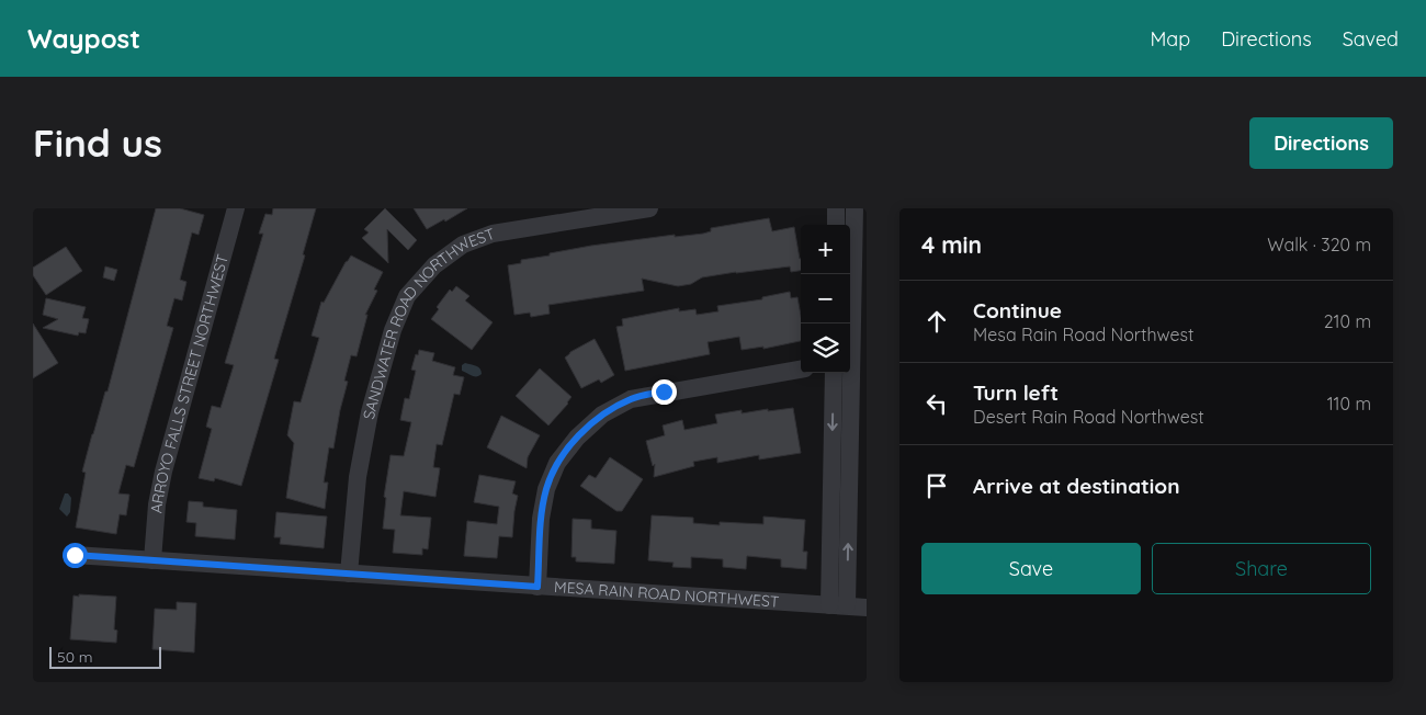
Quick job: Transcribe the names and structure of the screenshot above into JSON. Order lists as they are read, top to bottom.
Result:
{
  "streets": {
    "street": ["SANDWATER ROAD NORTHWEST", "ARROYO FALLS STREET NORTHWEST", "MESA RAIN ROAD NORTHWEST"]
  },
  "crossings": [
    ["SANDWATER ROAD NORTHWEST", "MESA RAIN ROAD NORTHWEST"],
    ["ARROYO FALLS STREET NORTHWEST", "MESA RAIN ROAD NORTHWEST"]
  ],
  "scale_bar": "50 m",
  "page": {
    "header": "Waypost",
    "nav": ["Map", "Directions", "Saved"],
    "buttons": [
      "Directions",
      ["Save", "Share"]
    ],
    "title": "Find us",
    "heading": ["4 min", "Walk · 320 m"],
    "map_buttons": ["+", "−"],
    "list": [
      ["Continue", "Mesa Rain Road Northwest", "210 m"],
      ["Turn left", "Desert Rain Road Northwest", "110 m"],
      "Arrive at destination"
    ],
    "scale": "50 m"
  }
}
